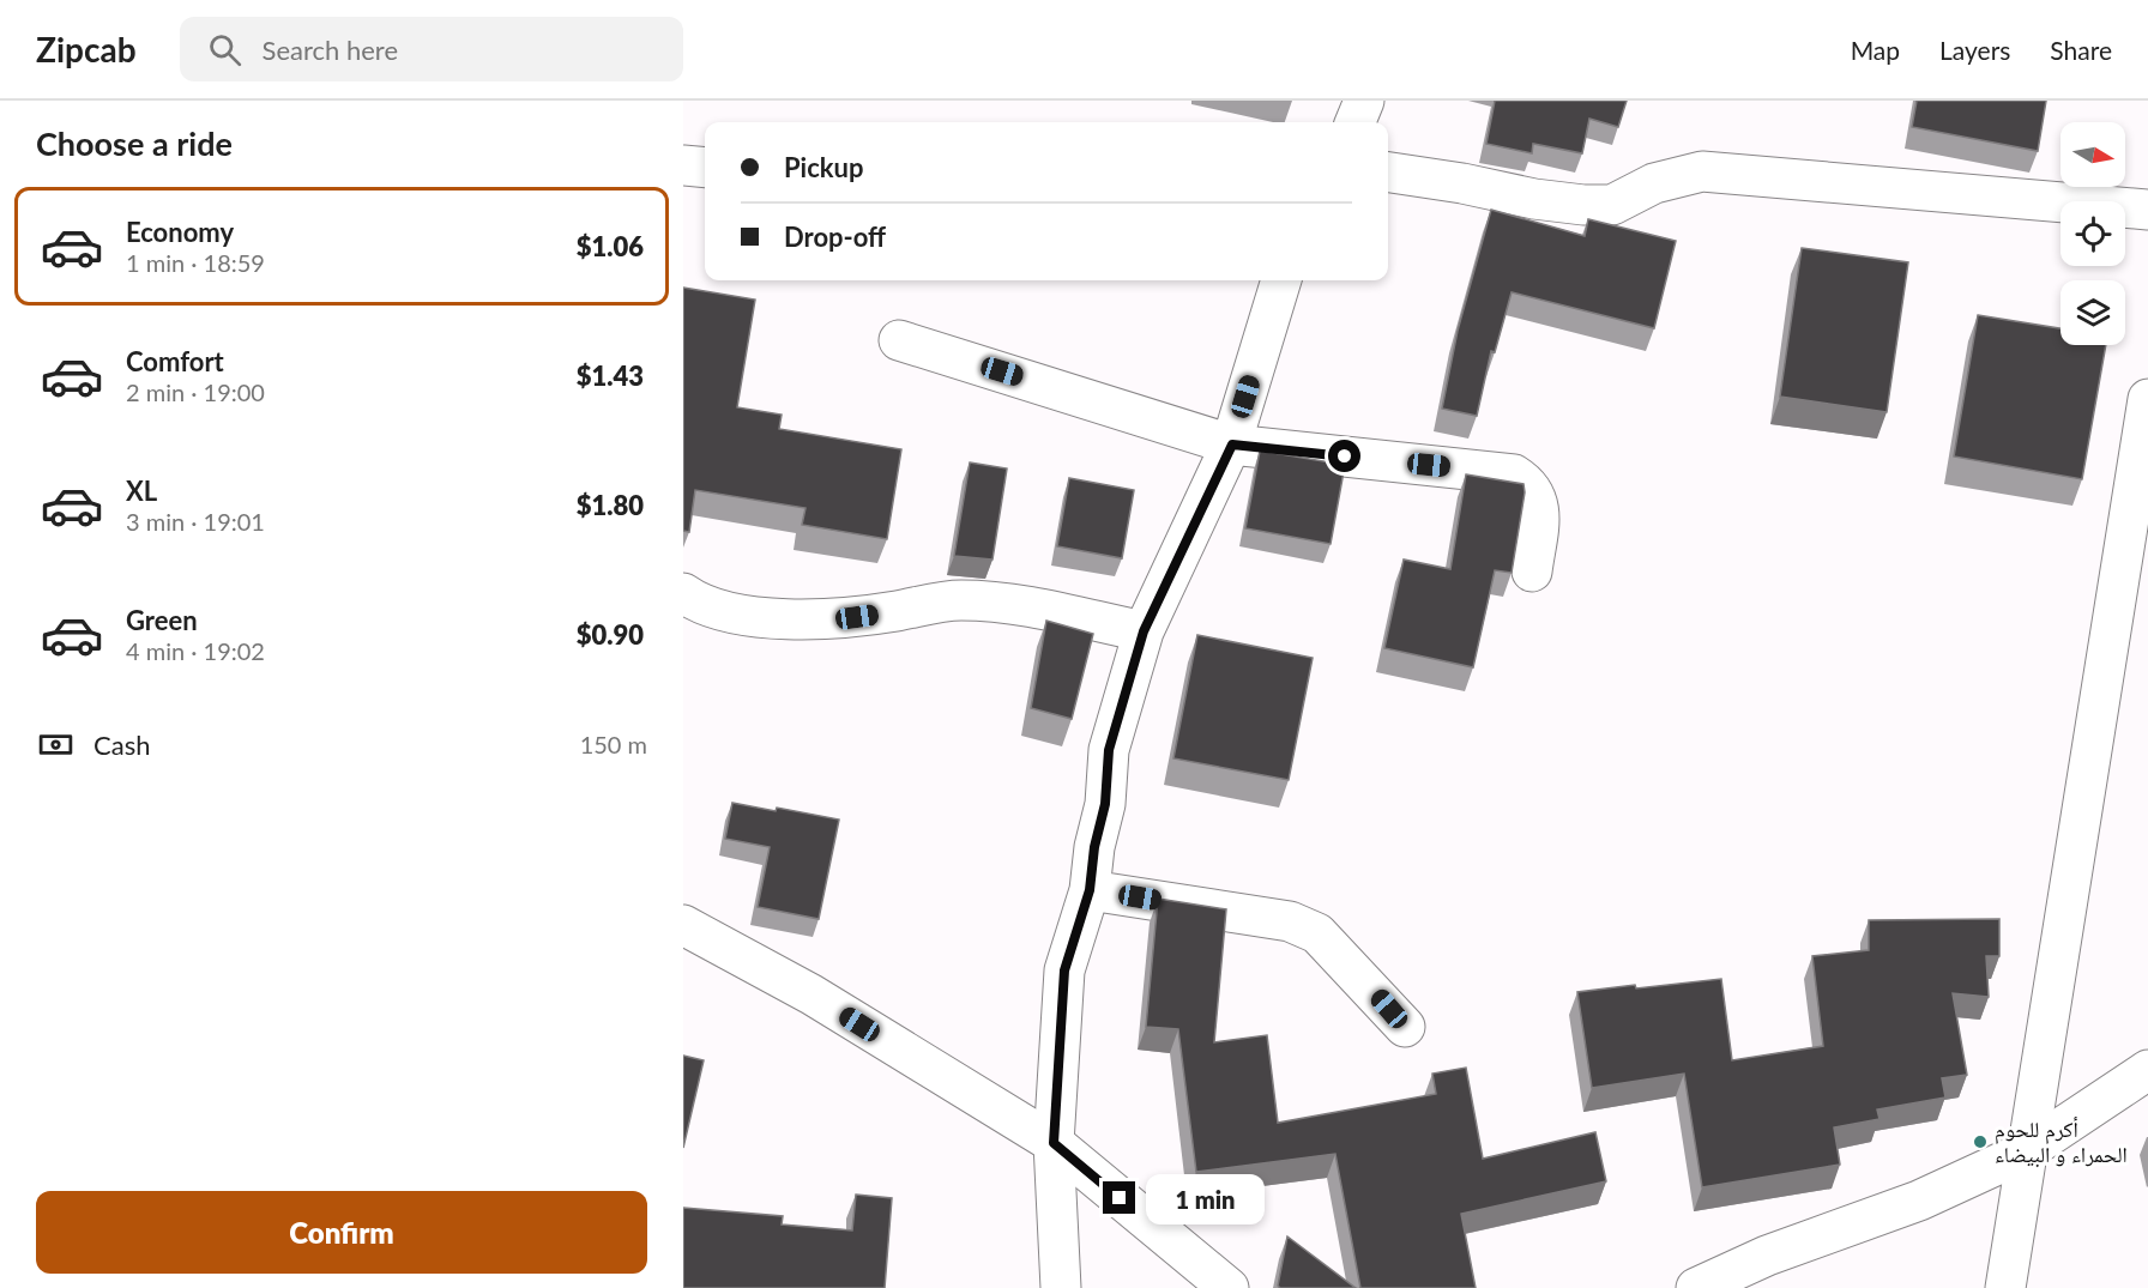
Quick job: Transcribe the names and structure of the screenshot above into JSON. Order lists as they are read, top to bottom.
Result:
{
  "places": ["أكرم للحوم الحمراء و البيضاء"],
  "north": "right",
  "page": {
    "header": "Zipcab",
    "search": "Search here",
    "nav": ["Map", "Layers", "Share"],
    "heading": "Choose a ride",
    "banner": ["Pickup", "Drop-off"],
    "list": [
      {
        "name": "Economy",
        "note": "1 min · 18:59",
        "value": "$1.06"
      },
      {
        "name": "Comfort",
        "note": "2 min · 19:00",
        "value": "$1.43"
      },
      {
        "name": "XL",
        "note": "3 min · 19:01",
        "value": "$1.80"
      },
      {
        "name": "Green",
        "note": "4 min · 19:02",
        "value": "$0.90"
      }
    ],
    "pay": ["Cash", "150 m"],
    "bubble": "1 min",
    "buttons": "Confirm"
  }
}
